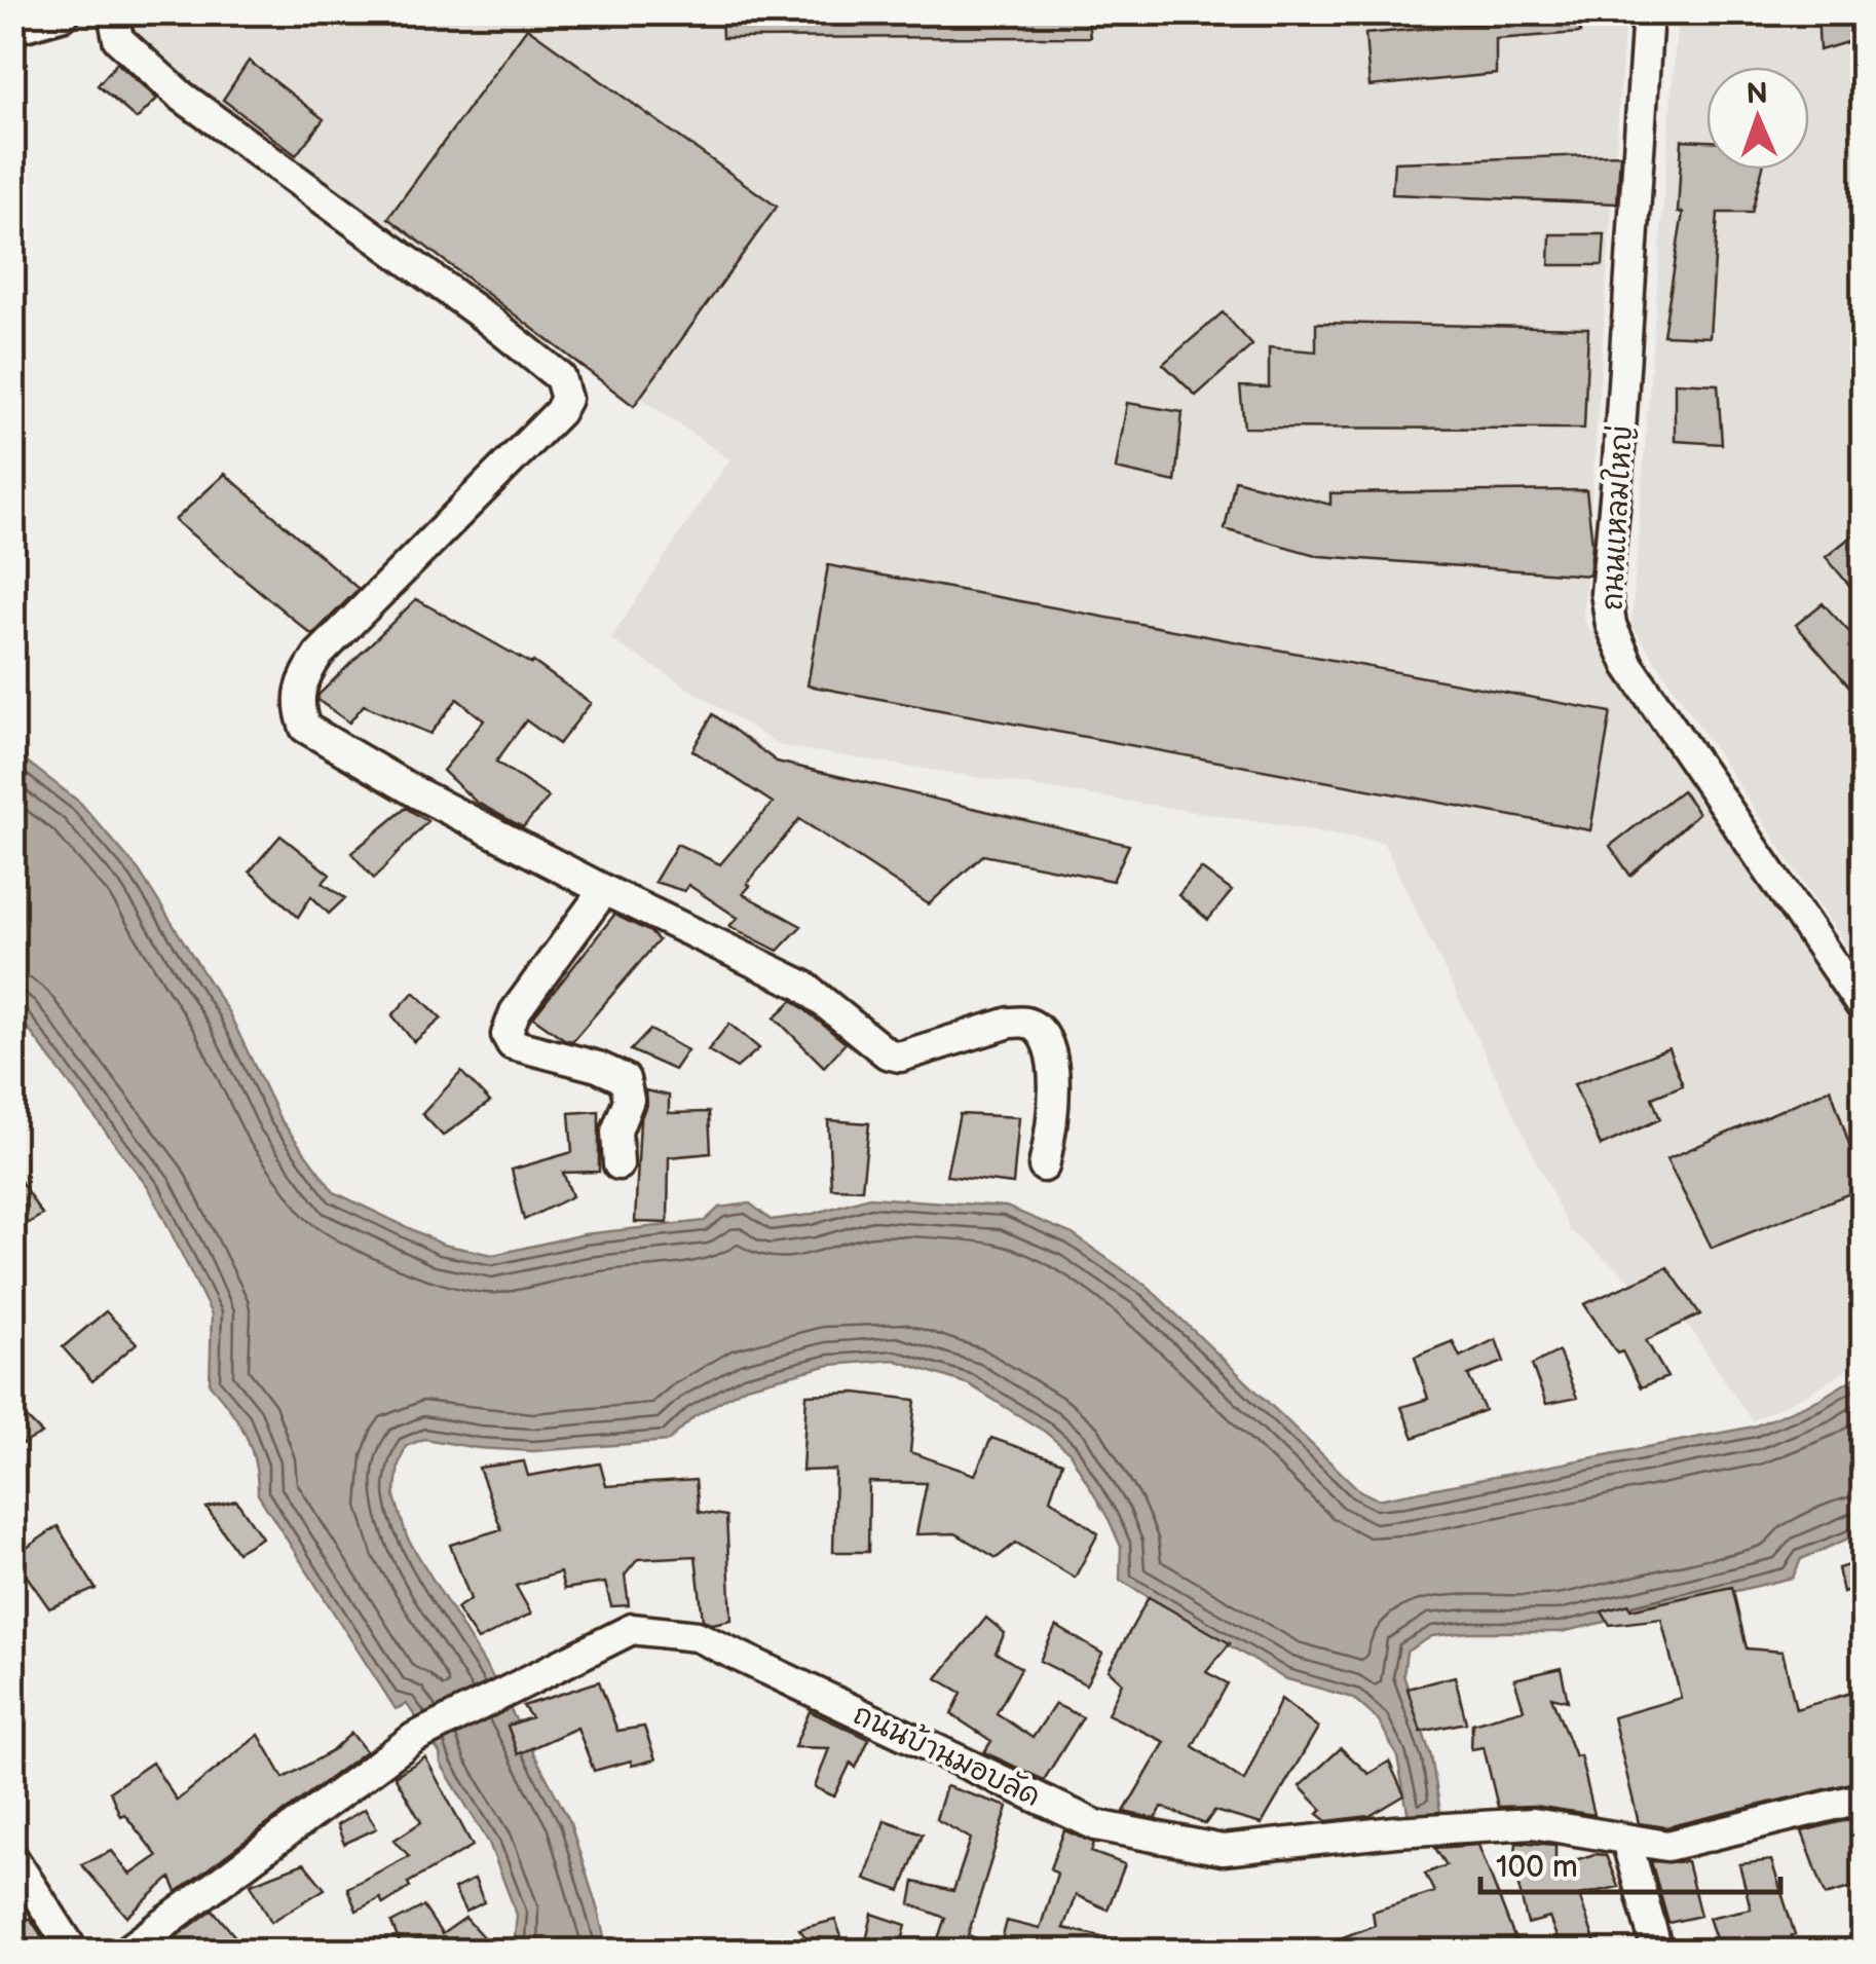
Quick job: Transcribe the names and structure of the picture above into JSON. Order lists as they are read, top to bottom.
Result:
{
  "streets": {
    "street": ["ถนนแหลมใหญ่", "ถนนบ้านมอบลัด"]
  },
  "scale_bar": "100 m",
  "north": "top"
}
